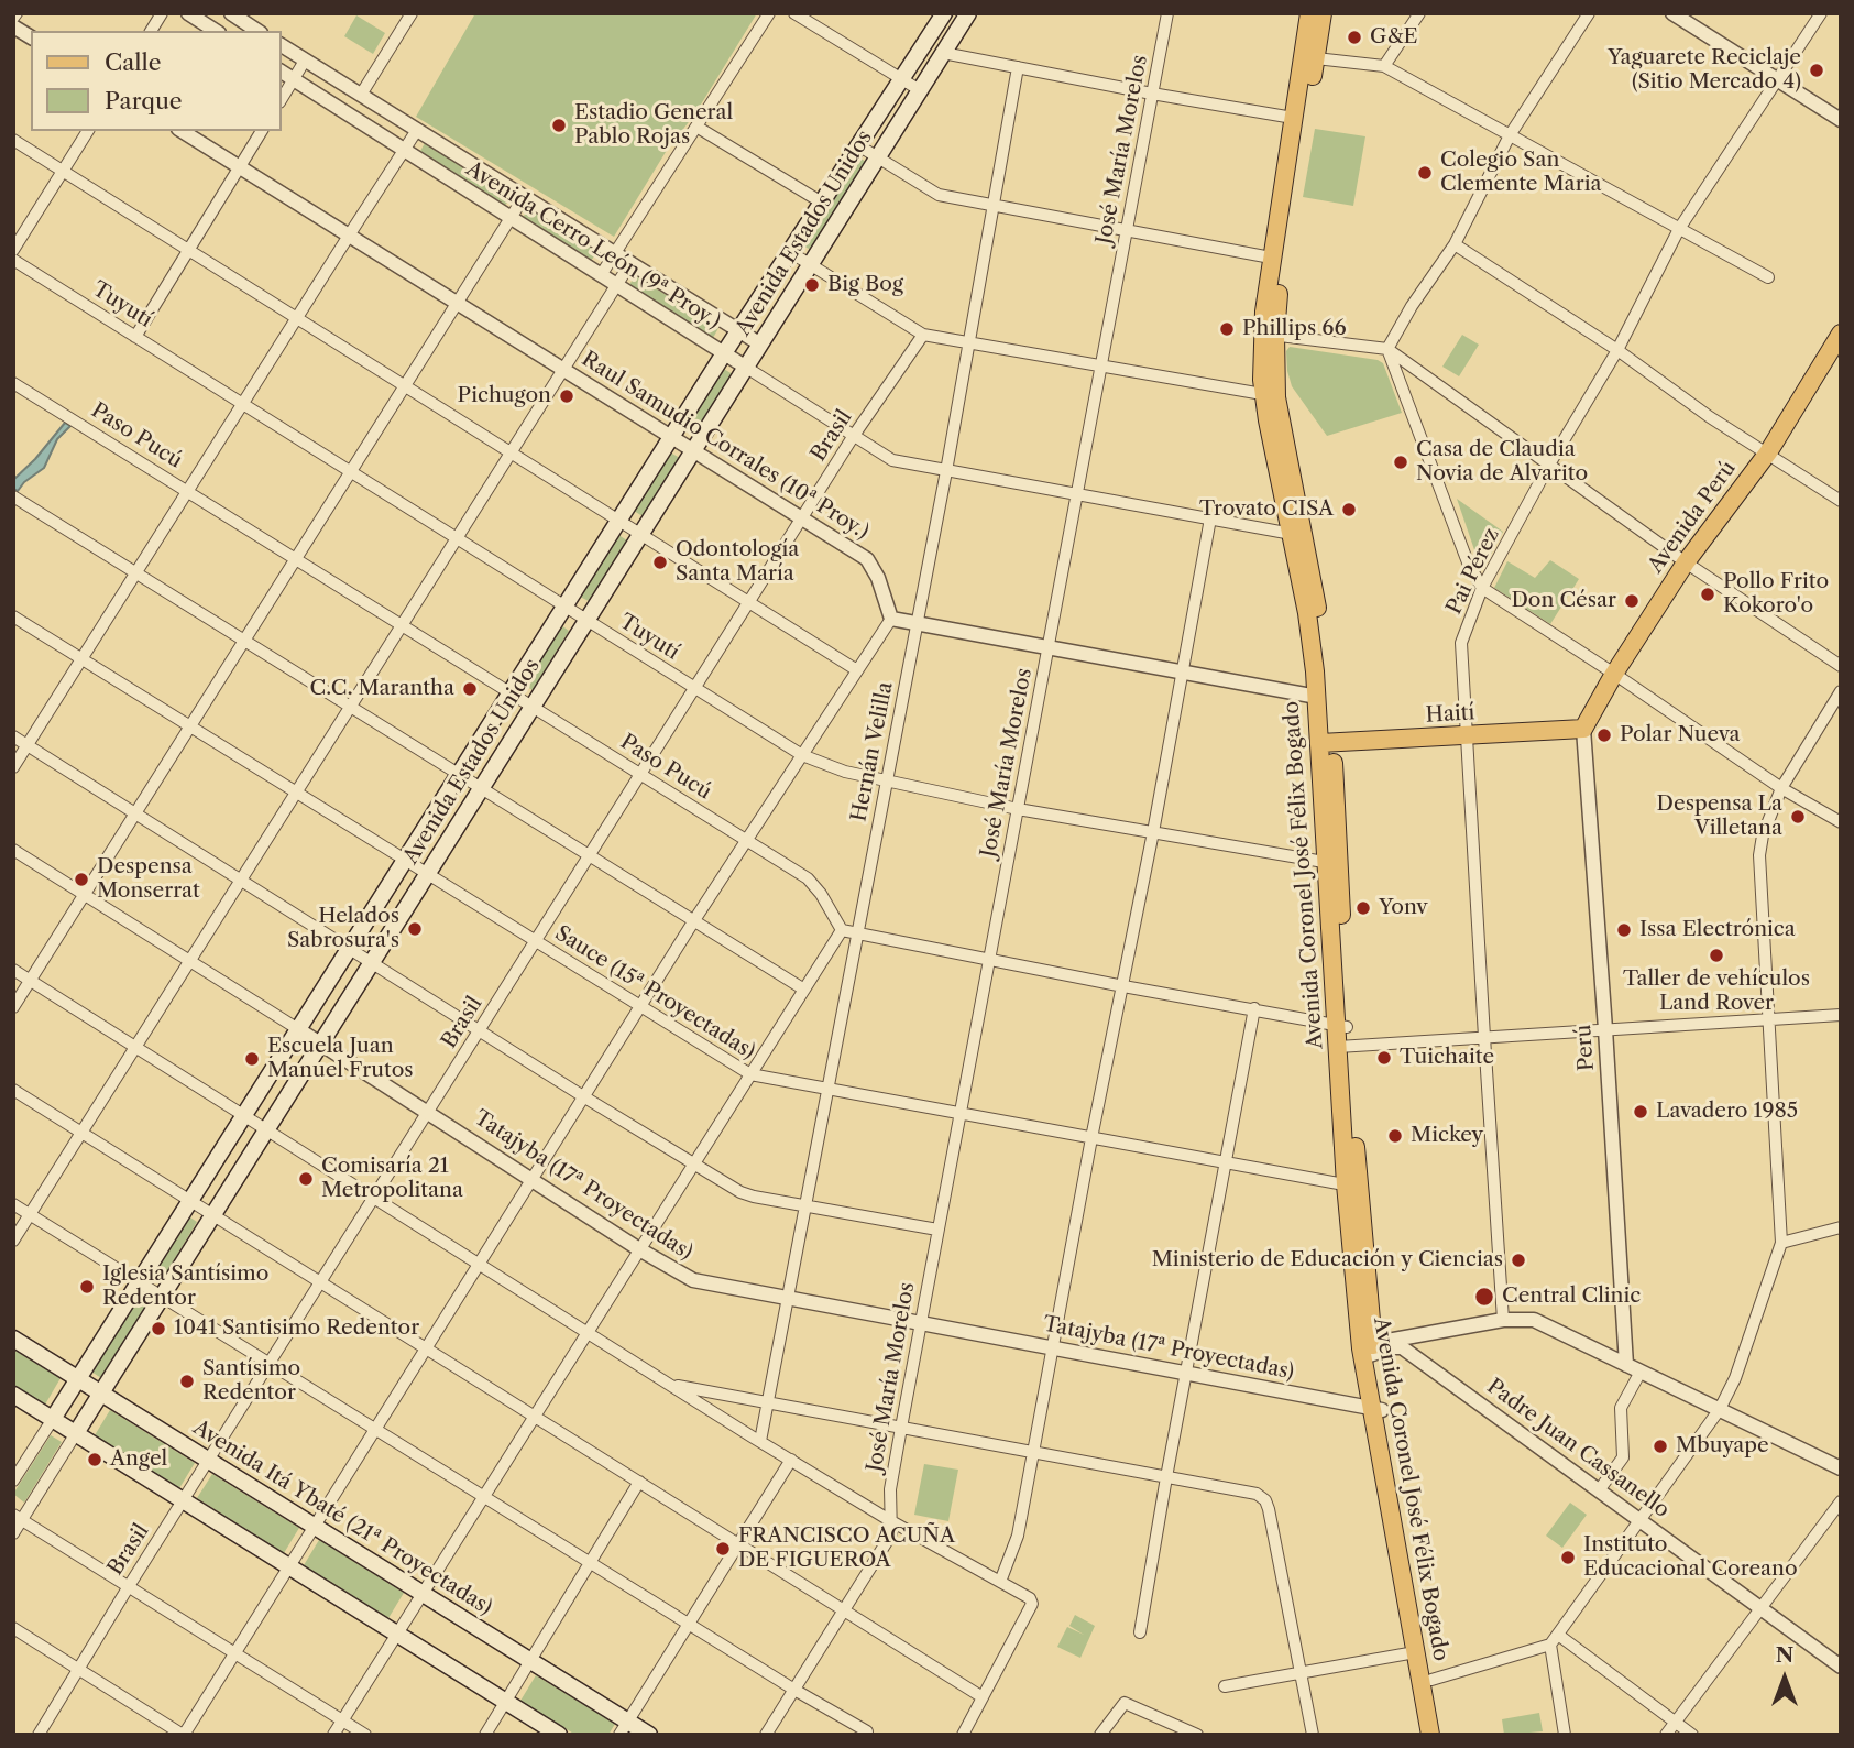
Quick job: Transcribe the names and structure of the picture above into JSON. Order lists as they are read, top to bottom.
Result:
{
  "streets": {
    "main road": [
      "Avenida Estados Unidos",
      "Avenida Perú",
      "Haití",
      "Avenida Coronel José Félix Bogado",
      "Avenida Itá Ybaté (21ª Proyectadas)"
    ],
    "street": [
      "José María Morelos",
      "Avenida Cerro León (9ª Proy.)",
      "Tuyutí",
      "Paso Pucú",
      "Brasil",
      "Raul Samudio Corrales (10ª Proy.)",
      "Pai Pérez",
      "Hernán Velilla",
      "Sauce (15ª Proyectadas)",
      "Perú",
      "Tatajyba (17ª Proyectadas)",
      "Padre Juan Cassanello"
    ]
  },
  "crossings": [
    ["José María Morelos", "Avenida Cerro León (9ª Proy.)"],
    ["José María Morelos", "Tuyutí"],
    ["José María Morelos", "Sauce (15ª Proyectadas)"],
    ["José María Morelos", "Tatajyba (17ª Proyectadas)"],
    ["Avenida Estados Unidos", "Avenida Cerro León (9ª Proy.)"],
    ["Avenida Estados Unidos", "Tuyutí"],
    ["Avenida Estados Unidos", "Paso Pucú"],
    ["Avenida Estados Unidos", "Raul Samudio Corrales (10ª Proy.)"],
    ["Avenida Estados Unidos", "Sauce (15ª Proyectadas)"],
    ["Avenida Estados Unidos", "Tatajyba (17ª Proyectadas)"],
    ["Avenida Estados Unidos", "Avenida Itá Ybaté (21ª Proyectadas)"],
    ["Avenida Cerro León (9ª Proy.)", "Brasil"],
    ["Avenida Cerro León (9ª Proy.)", "Hernán Velilla"],
    ["Avenida Cerro León (9ª Proy.)", "Avenida Coronel José Félix Bogado"],
    ["Tuyutí", "Brasil"],
    ["Tuyutí", "Hernán Velilla"],
    ["Tuyutí", "Avenida Coronel José Félix Bogado"],
    ["Paso Pucú", "Brasil"],
    ["Brasil", "Raul Samudio Corrales (10ª Proy.)"],
    ["Brasil", "Sauce (15ª Proyectadas)"],
    ["Brasil", "Tatajyba (17ª Proyectadas)"],
    ["Brasil", "Avenida Itá Ybaté (21ª Proyectadas)"],
    ["Avenida Perú", "Haití"],
    ["Avenida Perú", "Perú"],
    ["Pai Pérez", "Haití"],
    ["Haití", "Avenida Coronel José Félix Bogado"],
    ["Haití", "Perú"],
    ["Hernán Velilla", "Sauce (15ª Proyectadas)"],
    ["Hernán Velilla", "Tatajyba (17ª Proyectadas)"],
    ["Avenida Coronel José Félix Bogado", "Sauce (15ª Proyectadas)"],
    ["Avenida Coronel José Félix Bogado", "Tatajyba (17ª Proyectadas)"],
    ["Avenida Coronel José Félix Bogado", "Padre Juan Cassanello"]
  ],
  "places": [
    "G&E",
    "Yaguarete Reciclaje (Sitio Mercado 4)",
    "Estadio General Pablo Rojas",
    "Colegio San Clemente Maria",
    "Big Bog",
    "Phillips 66",
    "Pichugon",
    "Casa de Claudia Novia de Alvarito",
    "Trovato CISA",
    "Odontología Santa María",
    "Pollo Frito Kokoro'o",
    "Don César",
    "C.C. Marantha",
    "Polar Nueva",
    "Despensa La Villetana",
    "Despensa Monserrat",
    "Yonv",
    "Helados Sabrosura's",
    "Issa Electrónica",
    "Taller de vehículos Land Rover",
    "Tuichaite",
    "Escuela Juan Manuel Frutos",
    "Lavadero 1985",
    "Mickey",
    "Comisaría 21 Metropolitana",
    "Ministerio de Educación y Ciencias",
    "Iglesia Santísimo Redentor",
    "Central Clinic",
    "1041 Santisimo Redentor",
    "Santísimo Redentor",
    "Mbuyape",
    "Angel",
    "FRANCISCO ACUÑA DE FIGUEROA",
    "Instituto Educacional Coreano"
  ],
  "legend": ["Calle", "Parque"],
  "north": "top"
}
